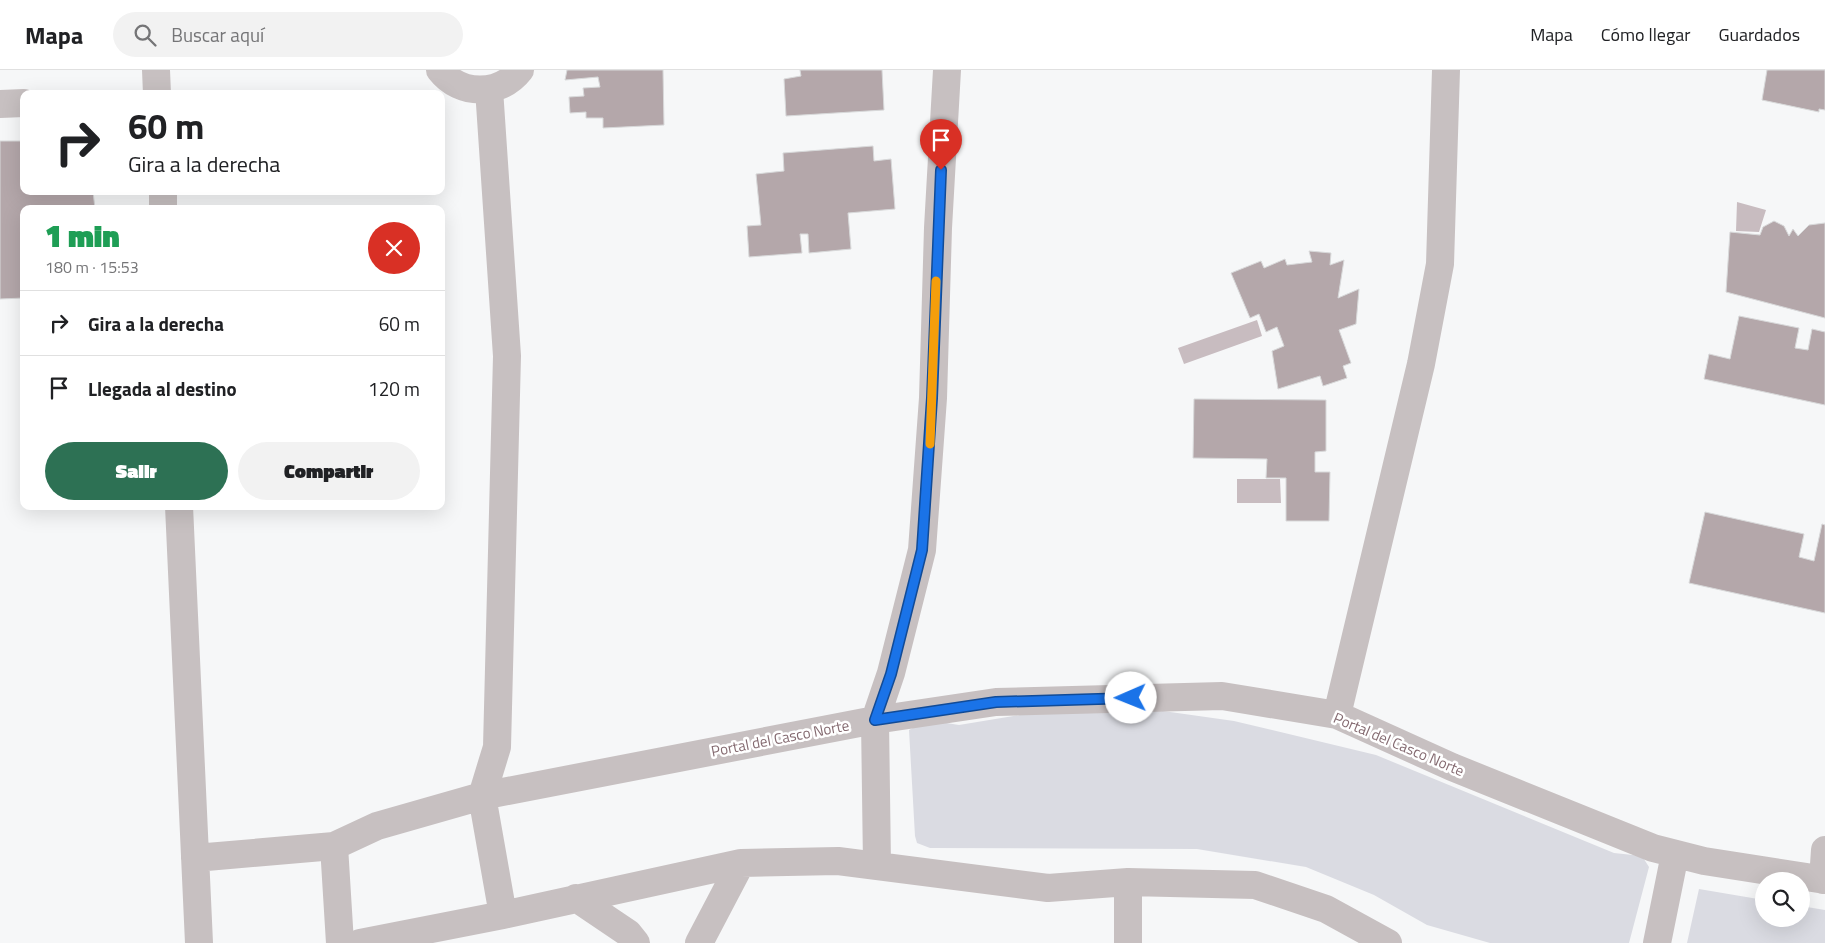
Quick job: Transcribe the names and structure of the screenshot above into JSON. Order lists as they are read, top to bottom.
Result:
{
  "streets": {
    "street": ["Portal del Casco Norte"]
  },
  "page": {
    "header": "Mapa",
    "search": "Buscar aquí",
    "nav": ["Mapa", "Cómo llegar", "Guardados"],
    "turn": ["60 m", "Gira a la derecha"],
    "heading": ["1 min", "180 m · 15:53"],
    "list": [
      {
        "name": "Gira a la derecha",
        "value": "60 m"
      },
      {
        "name": "Llegada al destino",
        "value": "120 m"
      }
    ],
    "buttons": ["Salir", "Compartir"]
  }
}
